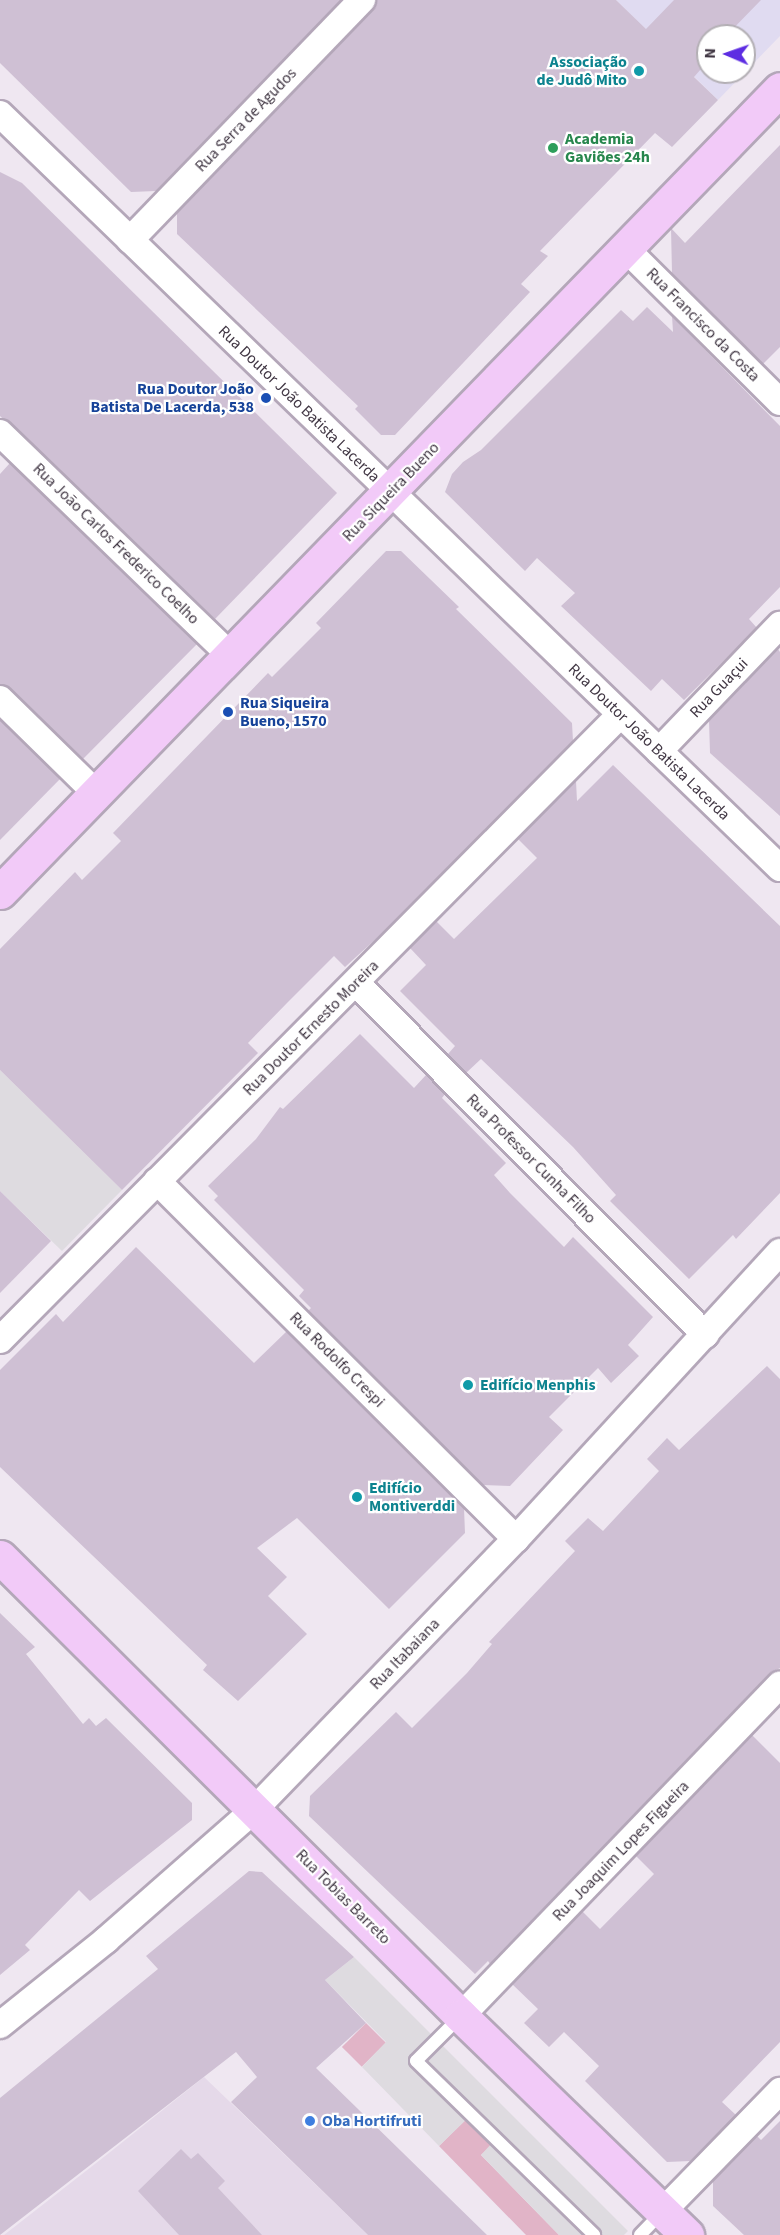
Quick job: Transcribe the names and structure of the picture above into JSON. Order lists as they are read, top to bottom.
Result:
{
  "streets": {
    "main road": ["Rua Siqueira Bueno", "Rua Tobias Barreto"],
    "street": [
      "Rua Serra de Agudos",
      "Rua Francisco da Costa",
      "Rua Doutor João Batista Lacerda",
      "Rua João Carlos Frederico Coelho",
      "Rua Guaçui",
      "Rua Doutor Ernesto Moreira",
      "Rua Professor Cunha Filho",
      "Rua Rodolfo Crespi",
      "Rua Itabaiana",
      "Rua Joaquim Lopes Figueira"
    ]
  },
  "crossings": [
    ["Rua Serra de Agudos", "Rua Doutor João Batista Lacerda"],
    ["Rua Francisco da Costa", "Rua Siqueira Bueno"],
    ["Rua Doutor João Batista Lacerda", "Rua Siqueira Bueno"],
    ["Rua Doutor João Batista Lacerda", "Rua Guaçui"],
    ["Rua Doutor João Batista Lacerda", "Rua Doutor Ernesto Moreira"],
    ["Rua Siqueira Bueno", "Rua João Carlos Frederico Coelho"],
    ["Rua Doutor Ernesto Moreira", "Rua Professor Cunha Filho"],
    ["Rua Doutor Ernesto Moreira", "Rua Rodolfo Crespi"],
    ["Rua Professor Cunha Filho", "Rua Itabaiana"],
    ["Rua Rodolfo Crespi", "Rua Itabaiana"],
    ["Rua Itabaiana", "Rua Tobias Barreto"],
    ["Rua Joaquim Lopes Figueira", "Rua Tobias Barreto"]
  ],
  "places": [
    "Associação de Judô Mito",
    "Academia Gaviões 24h",
    "Rua Doutor João Batista De Lacerda, 538",
    "Rua Siqueira Bueno, 1570",
    "Edifício Menphis",
    "Edifício Montiverddi",
    "Oba Hortifruti"
  ],
  "north": "left"
}
